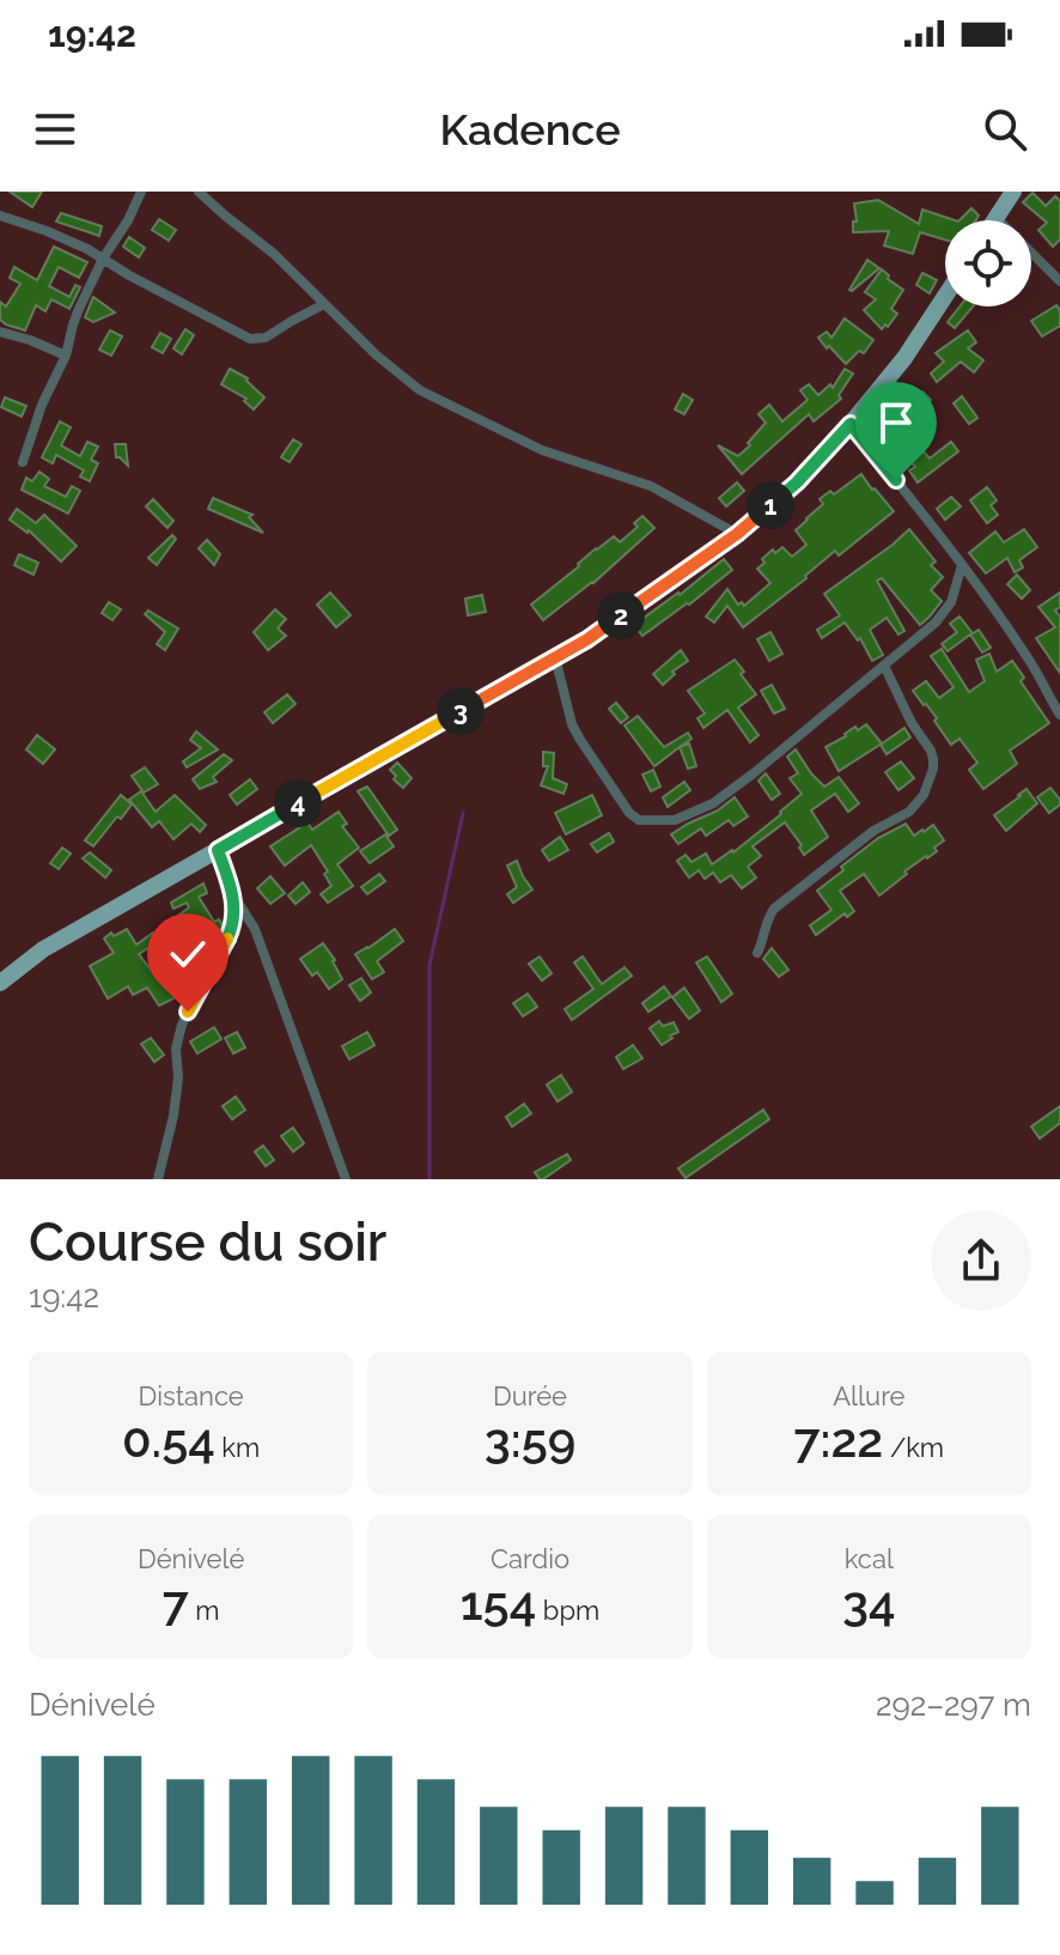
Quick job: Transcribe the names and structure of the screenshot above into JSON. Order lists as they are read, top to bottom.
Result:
{
  "page": {
    "status": "19:42",
    "header": "Kadence",
    "pins": [
      "1",
      "2",
      "3",
      "4"
    ],
    "heading": ["Course du soir", "19:42"],
    "stats": [
      ["Distance", "0.54 km"],
      ["Durée", "3:59"],
      ["Allure", "7:22 /km"],
      ["Dénivelé", "7 m"],
      ["Cardio", "154 bpm"],
      ["kcal", "34"]
    ],
    "chart": ["Dénivelé", "292–297 m"]
  }
}
